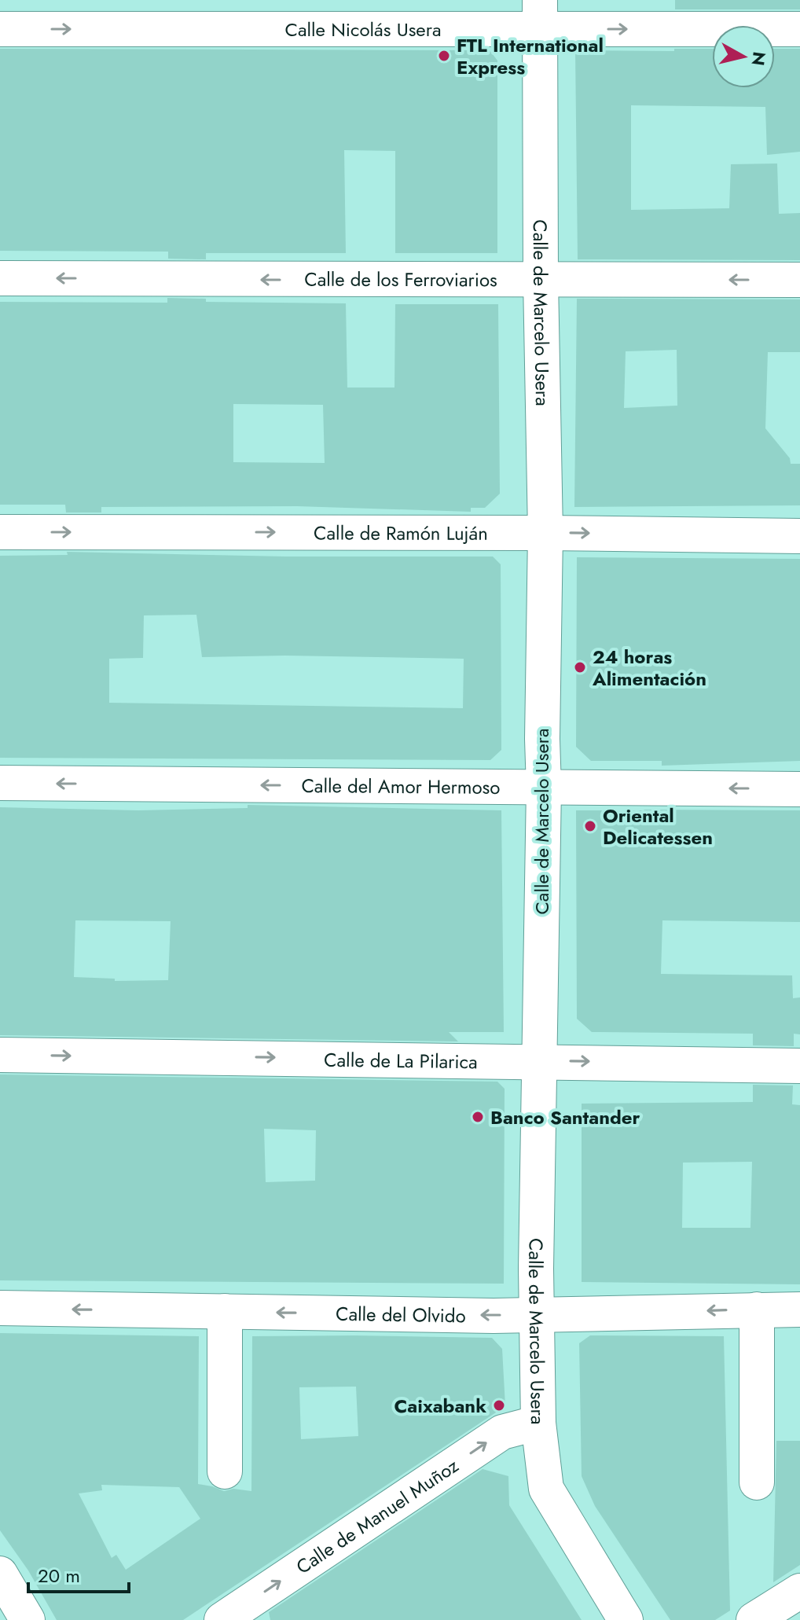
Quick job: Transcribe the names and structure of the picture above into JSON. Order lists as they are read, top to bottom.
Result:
{
  "streets": {
    "street": [
      "Calle Nicolás Usera",
      "Calle de los Ferroviarios",
      "Calle de Marcelo Usera",
      "Calle de Ramón Luján",
      "Calle del Amor Hermoso",
      "Calle de La Pilarica",
      "Calle del Olvido",
      "Calle de Manuel Muñoz"
    ]
  },
  "crossings": [
    ["Calle Nicolás Usera", "Calle de Marcelo Usera"],
    ["Calle de los Ferroviarios", "Calle de Marcelo Usera"],
    ["Calle de Marcelo Usera", "Calle de Ramón Luján"],
    ["Calle de Marcelo Usera", "Calle del Amor Hermoso"],
    ["Calle de Marcelo Usera", "Calle de La Pilarica"],
    ["Calle de Marcelo Usera", "Calle del Olvido"],
    ["Calle de Marcelo Usera", "Calle de Manuel Muñoz"]
  ],
  "one_way": [
    "Calle Nicolás Usera",
    "Calle de los Ferroviarios",
    "Calle de Ramón Luján",
    "Calle del Amor Hermoso",
    "Calle de La Pilarica",
    "Calle del Olvido",
    "Calle de Manuel Muñoz"
  ],
  "places": [
    "FTL International Express",
    "24 horas Alimentación",
    "Oriental Delicatessen",
    "Banco Santander",
    "Caixabank"
  ],
  "scale_bar": "20 m",
  "north": "right"
}
